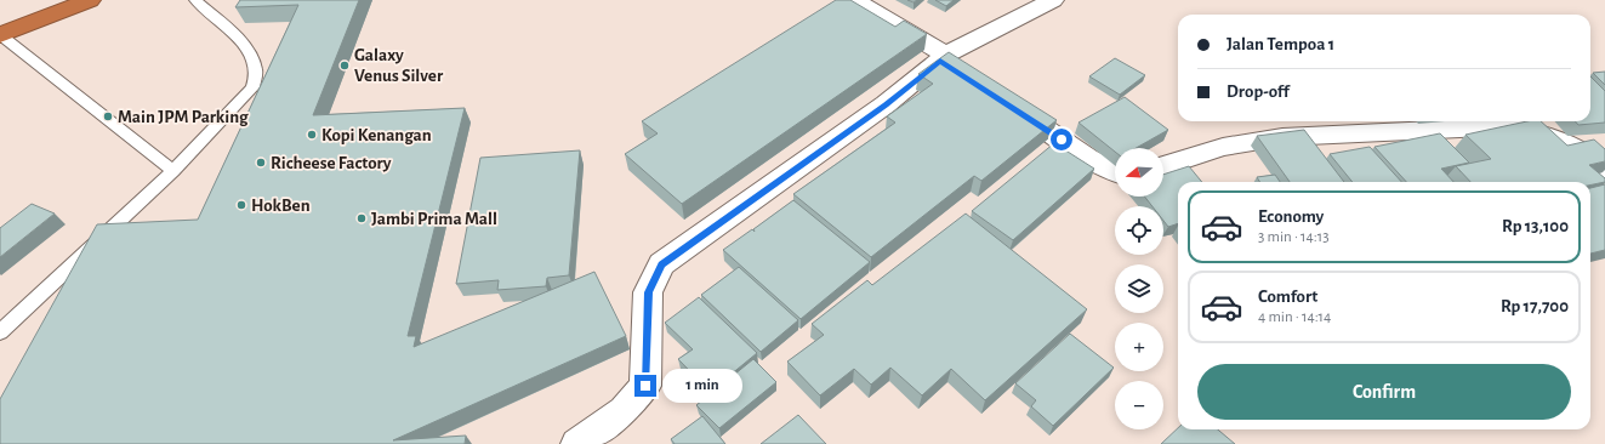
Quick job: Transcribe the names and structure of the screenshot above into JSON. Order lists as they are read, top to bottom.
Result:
{
  "places": [
    "Galaxy Venus Silver",
    "Main JPM Parking",
    "Kopi Kenangan",
    "Richeese Factory",
    "HokBen",
    "Jambi Prima Mall"
  ],
  "north": "left",
  "page": {
    "banner": ["Jalan Tempoa 1", "Drop-off"],
    "map_buttons": ["+", "−"],
    "list": [
      {
        "name": "Economy",
        "note": "3 min · 14:13",
        "value": "Rp 13,100"
      },
      {
        "name": "Comfort",
        "note": "4 min · 14:14",
        "value": "Rp 17,700"
      }
    ],
    "buttons": "Confirm",
    "bubble": "1 min"
  }
}
